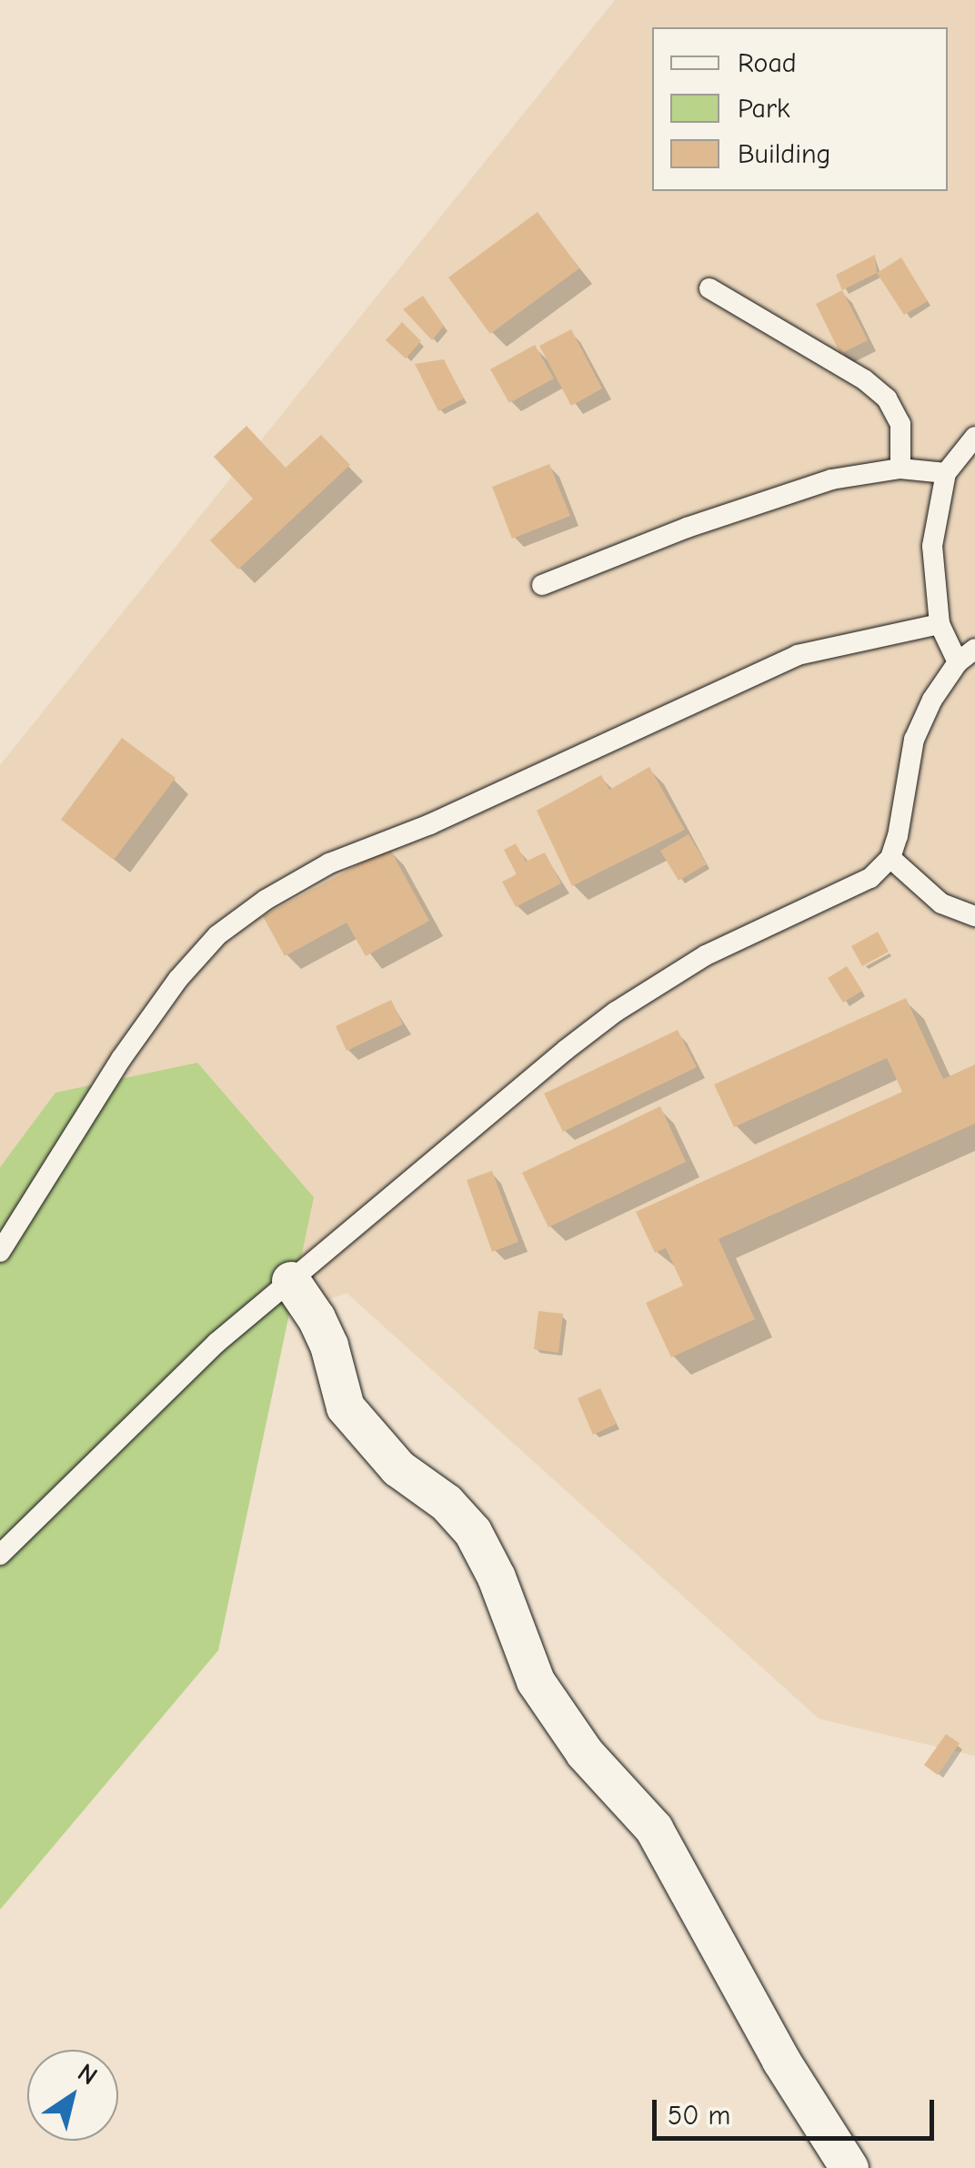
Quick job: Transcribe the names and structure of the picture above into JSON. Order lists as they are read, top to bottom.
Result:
{
  "legend": ["Road", "Park", "Building"],
  "scale_bar": "50 m",
  "north": "top right"
}
